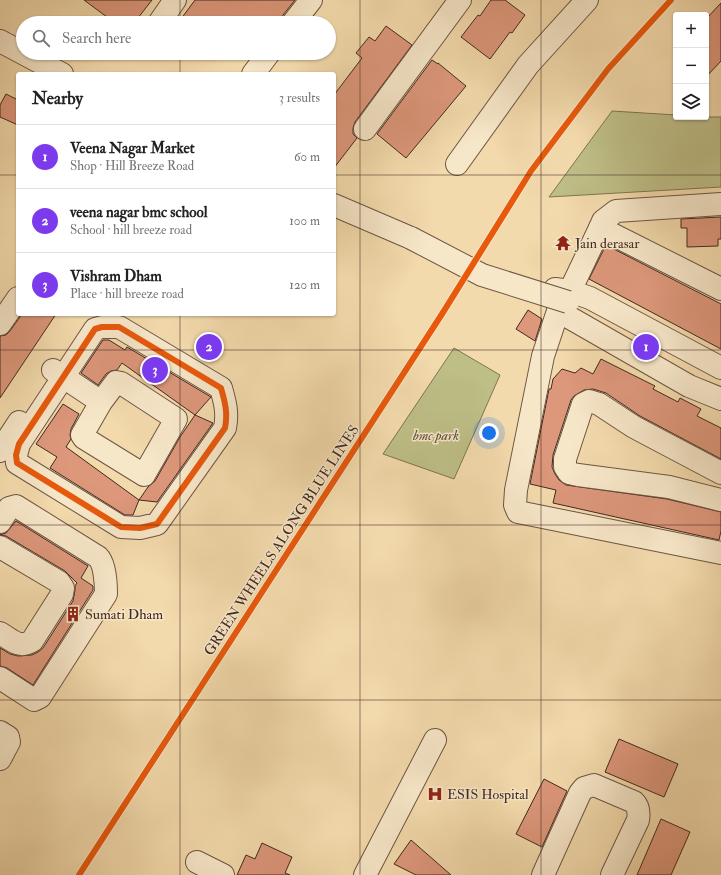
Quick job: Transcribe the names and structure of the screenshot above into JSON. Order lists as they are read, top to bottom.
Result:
{
  "streets": {
    "cycle path": ["GREEN WHEELS ALONG BLUE LINES"]
  },
  "parks": ["bmc park"],
  "places": {
    "temple": ["Jain derasar"],
    "building": ["Sumati Dham"],
    "hospital": ["ESIS Hospital"]
  },
  "page": {
    "map_buttons": ["+", "−"],
    "search": "Search here",
    "heading": ["Nearby", "3 results"],
    "list": [
      {
        "mark": "1",
        "name": "Veena Nagar Market",
        "note": "Shop · Hill Breeze Road",
        "value": "60 m"
      },
      {
        "mark": "2",
        "name": "veena nagar bmc school",
        "note": "School · hill breeze road",
        "value": "100 m"
      },
      {
        "mark": "3",
        "name": "Vishram Dham",
        "note": "Place · hill breeze road",
        "value": "120 m"
      }
    ],
    "pins": ["1", "2", "3"]
  }
}
